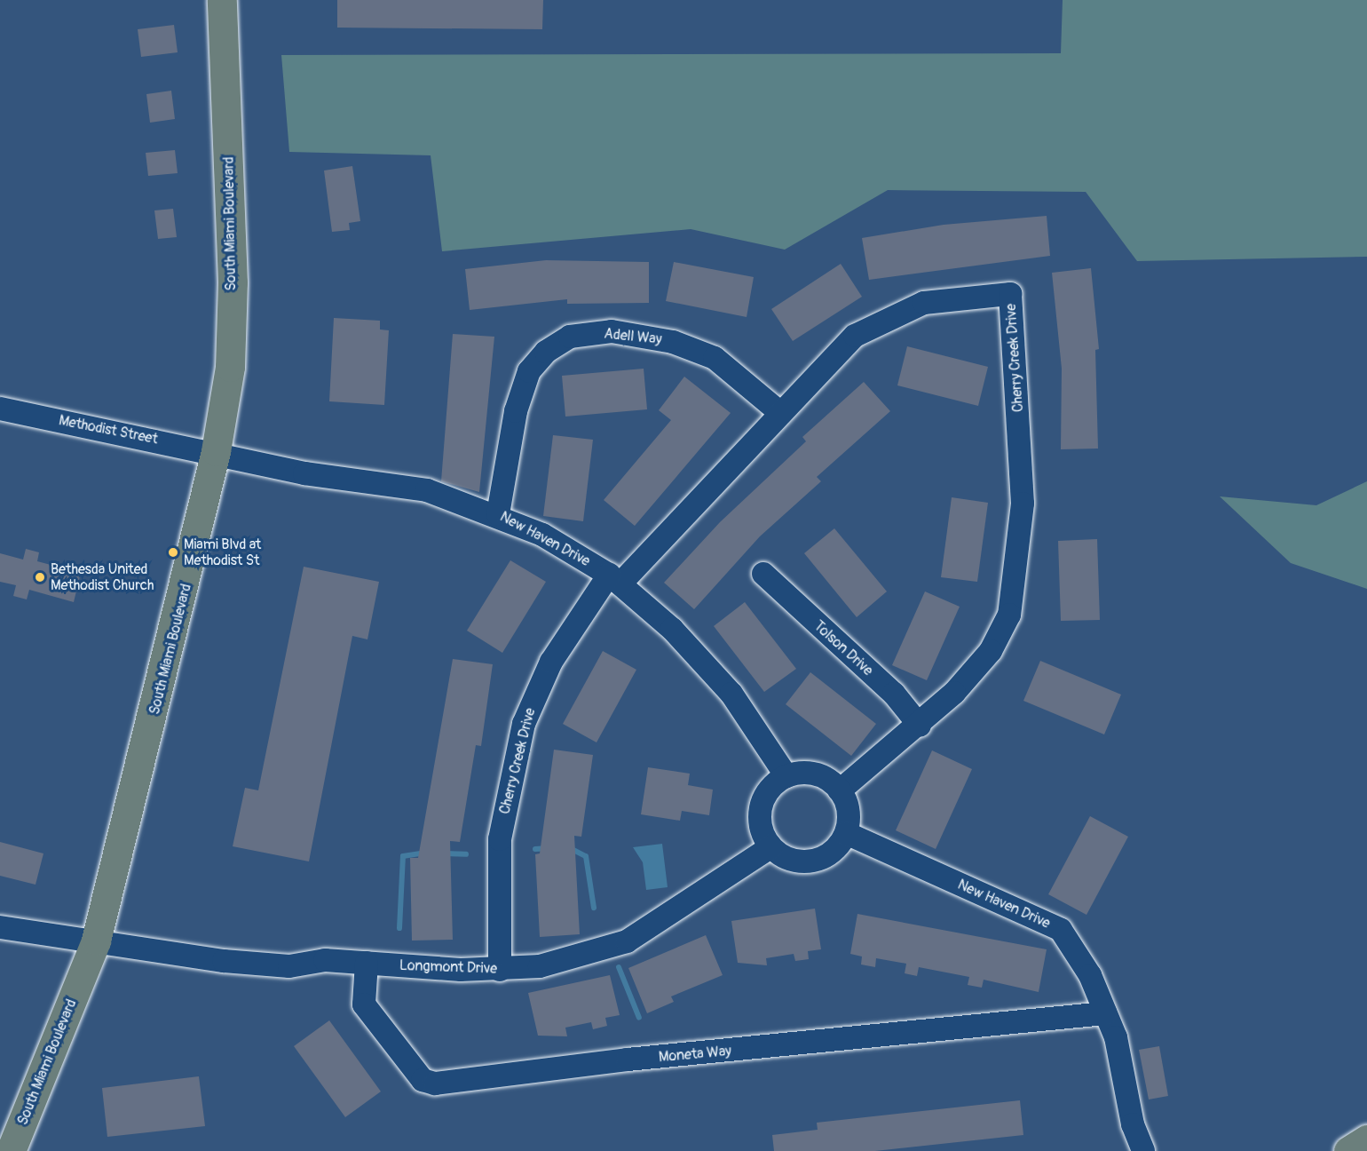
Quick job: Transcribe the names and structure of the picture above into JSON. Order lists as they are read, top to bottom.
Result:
{
  "streets": {
    "main road": ["South Miami Boulevard"],
    "street": [
      "Adell Way",
      "Cherry Creek Drive",
      "Methodist Street",
      "New Haven Drive",
      "Tolson Drive",
      "Longmont Drive",
      "Moneta Way"
    ]
  },
  "crossings": [
    ["South Miami Boulevard", "Methodist Street"],
    ["South Miami Boulevard", "New Haven Drive"],
    ["South Miami Boulevard", "Longmont Drive"],
    ["Adell Way", "Cherry Creek Drive"],
    ["Adell Way", "New Haven Drive"],
    ["Cherry Creek Drive", "New Haven Drive"],
    ["Cherry Creek Drive", "Tolson Drive"],
    ["Cherry Creek Drive", "Longmont Drive"],
    ["Methodist Street", "New Haven Drive"],
    ["New Haven Drive", "Longmont Drive"],
    ["New Haven Drive", "Moneta Way"],
    ["Longmont Drive", "Moneta Way"]
  ],
  "places": ["Miami Blvd at Methodist St", "Bethesda United Methodist Church"]
}
